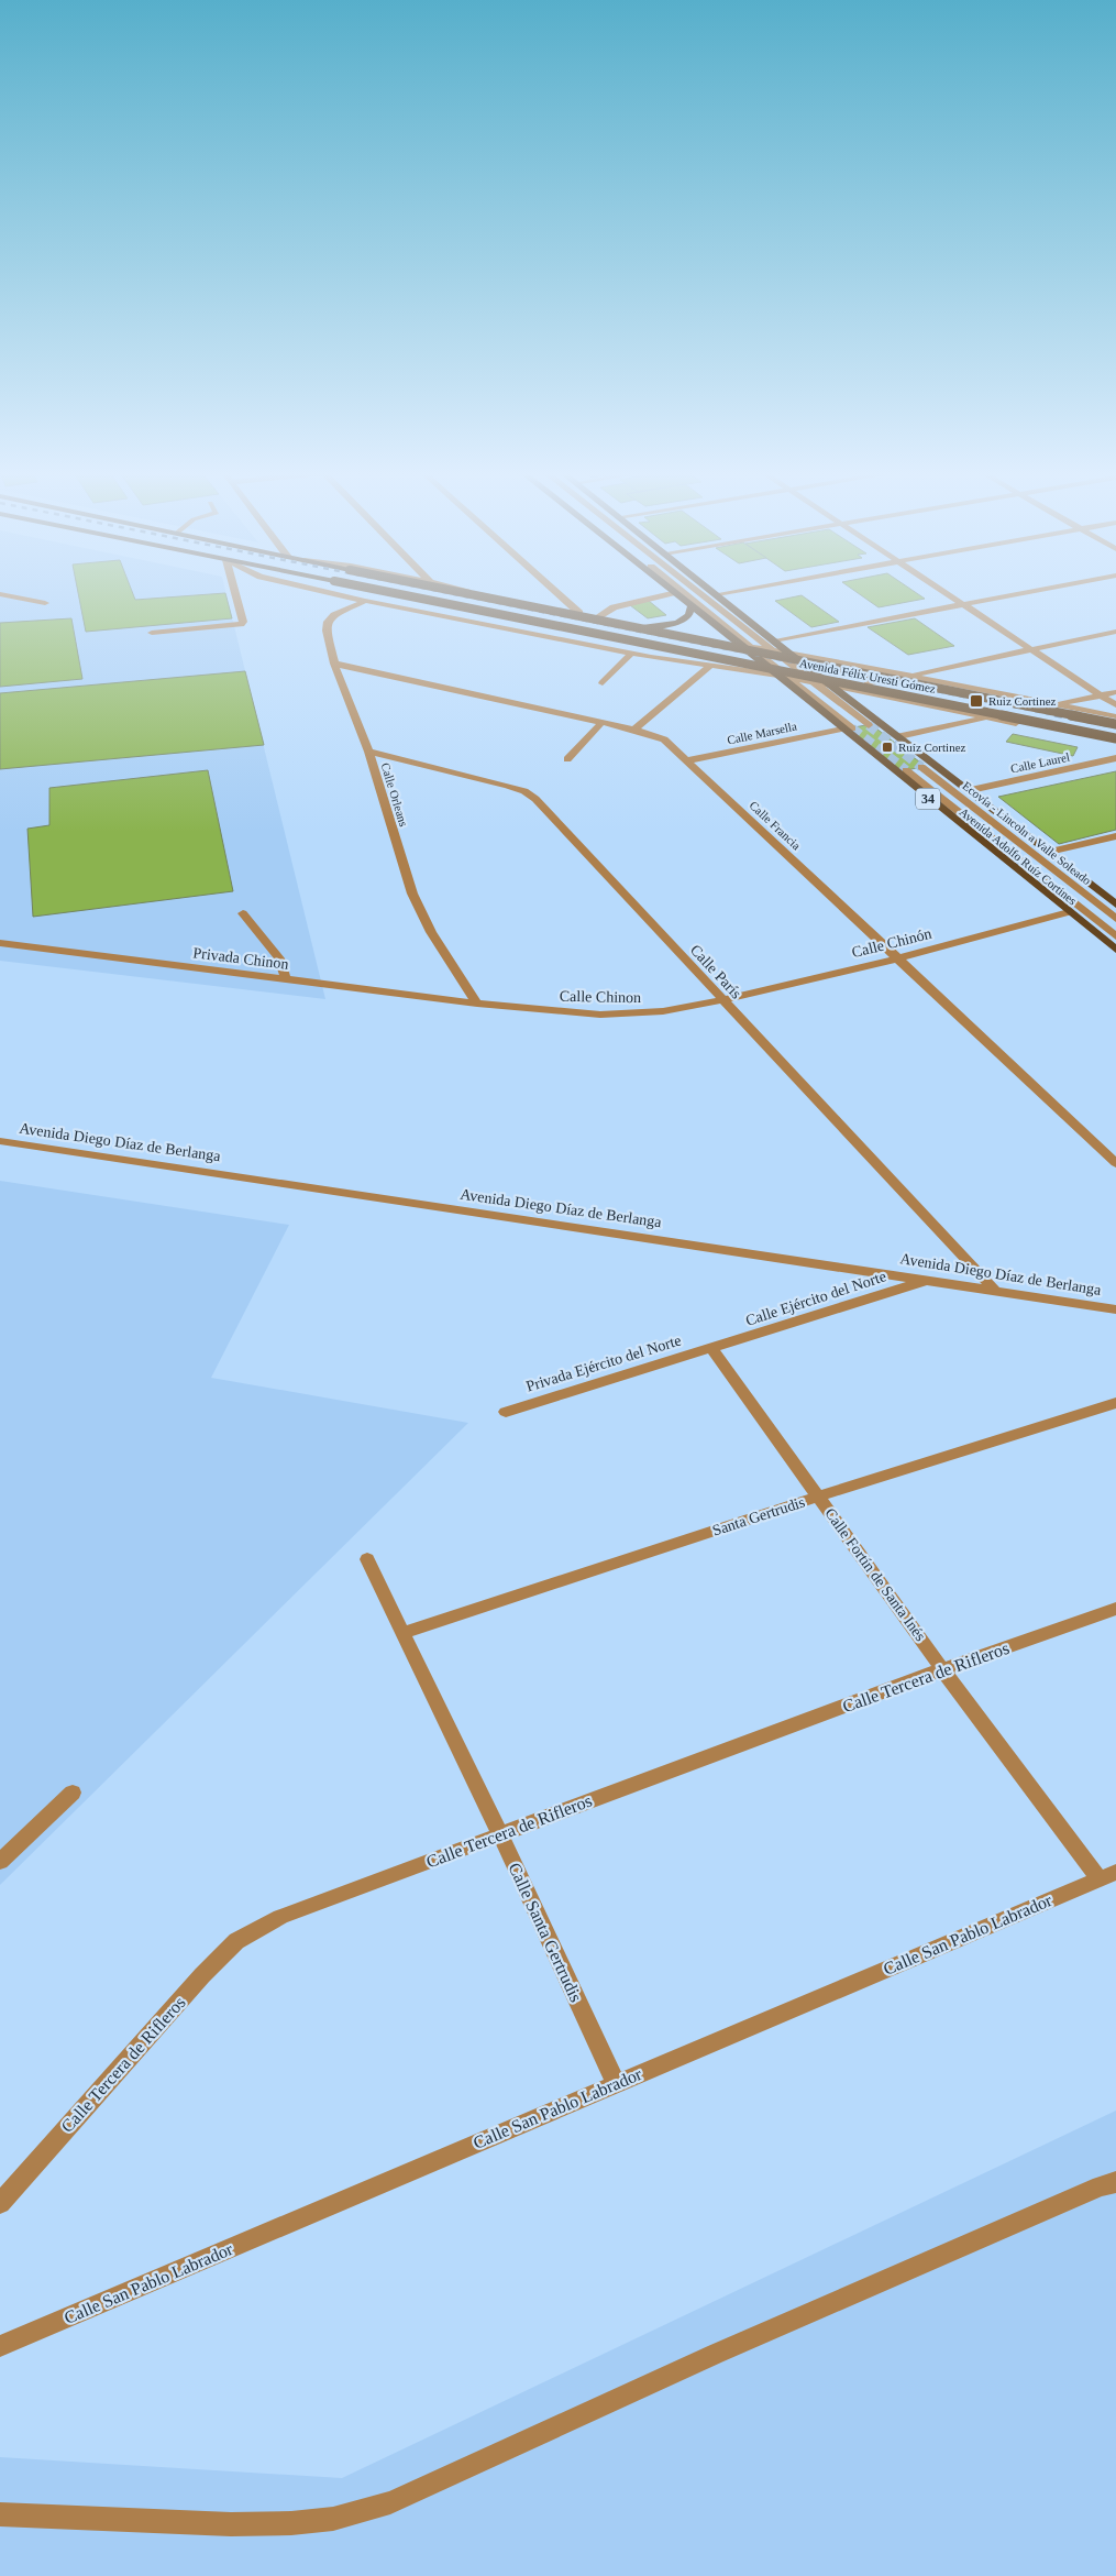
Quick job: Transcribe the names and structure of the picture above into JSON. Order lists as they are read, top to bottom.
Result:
{
  "streets": {
    "main road": ["Avenida Félix Uresti Gómez", "34", "Avenida Adolfo Ruíz Cortines"],
    "street": [
      "Calle Marsella",
      "Calle Laurel",
      "Calle Orleans",
      "Calle Francia",
      "Ecovía - Lincoln a Valle Soleado",
      "Calle Chinón",
      "Privada Chinon",
      "Calle París",
      "Calle Chinon",
      "Avenida Diego Díaz de Berlanga",
      "Calle Ejército del Norte",
      "Privada Ejército del Norte",
      "Santa Gertrudis",
      "Calle Fortín de Santa Inés",
      "Calle Tercera de Rifleros",
      "Calle Santa Gertrudis",
      "Calle San Pablo Labrador"
    ]
  },
  "crossings": [
    ["Calle Marsella", "Calle Francia"],
    ["Calle Marsella", "Avenida Adolfo Ruíz Cortines"],
    ["Calle Laurel", "Avenida Adolfo Ruíz Cortines"],
    ["Calle Orleans", "Calle Francia"],
    ["Calle Orleans", "Privada Chinon"],
    ["Calle Orleans", "Calle París"],
    ["Calle Orleans", "Calle Chinon"],
    ["Calle Francia", "Calle Chinón"],
    ["Avenida Adolfo Ruíz Cortines", "Calle Chinón"],
    ["Calle Chinón", "Calle París"],
    ["Calle Chinón", "Calle Chinon"],
    ["Privada Chinon", "Calle Chinon"],
    ["Calle París", "Calle Chinon"],
    ["Calle París", "Avenida Diego Díaz de Berlanga"],
    ["Avenida Diego Díaz de Berlanga", "Calle Ejército del Norte"],
    ["Calle Ejército del Norte", "Privada Ejército del Norte"],
    ["Calle Ejército del Norte", "Calle Fortín de Santa Inés"],
    ["Privada Ejército del Norte", "Calle Fortín de Santa Inés"],
    ["Santa Gertrudis", "Calle Fortín de Santa Inés"],
    ["Santa Gertrudis", "Calle Santa Gertrudis"],
    ["Calle Fortín de Santa Inés", "Calle Tercera de Rifleros"],
    ["Calle Fortín de Santa Inés", "Calle San Pablo Labrador"],
    ["Calle Tercera de Rifleros", "Calle Santa Gertrudis"],
    ["Calle Santa Gertrudis", "Calle San Pablo Labrador"]
  ],
  "places": {
    "transit": ["Ruiz Cortinez", "Ruíz Cortinez"]
  }
}
